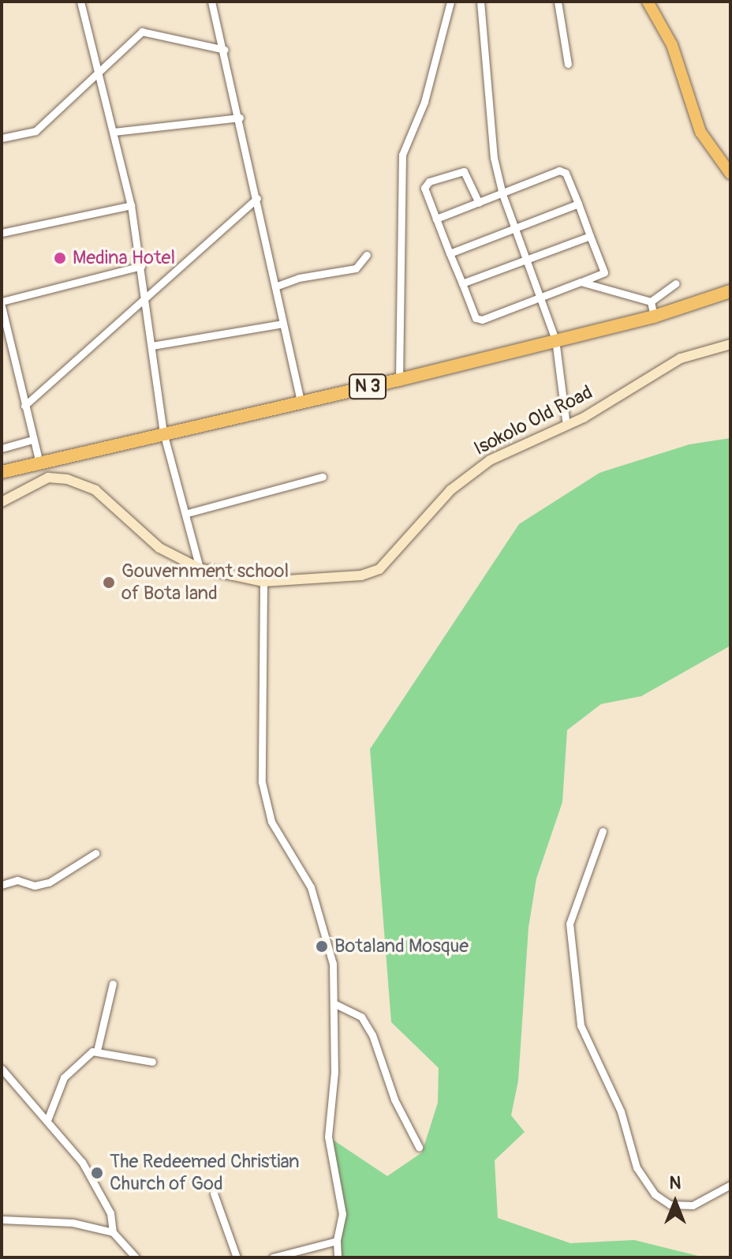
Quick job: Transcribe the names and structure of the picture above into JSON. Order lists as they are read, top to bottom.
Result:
{
  "streets": {
    "highway": ["N 3"],
    "street": ["Isokolo Old Road"]
  },
  "places": [
    "Medina Hotel",
    "Gouvernment school of Bota land",
    "Botaland Mosque",
    "The Redeemed Christian Church of God"
  ],
  "north": "top"
}
